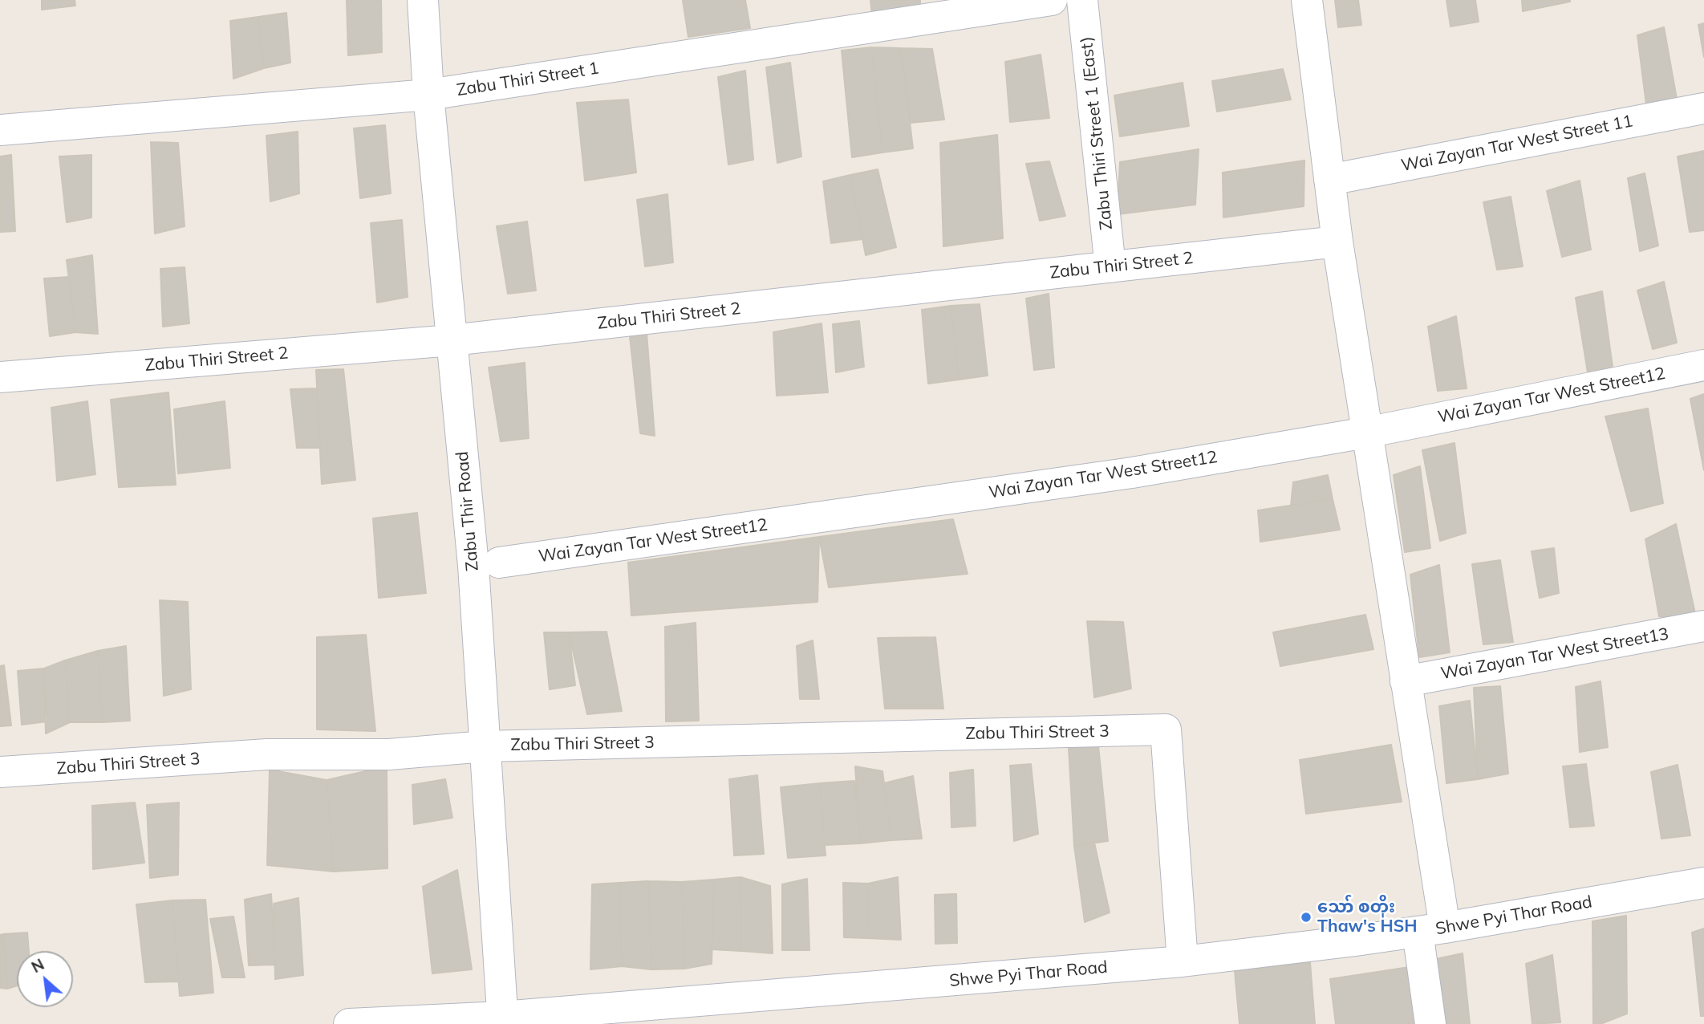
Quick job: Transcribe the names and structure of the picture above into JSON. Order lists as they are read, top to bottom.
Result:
{
  "streets": {
    "street": [
      "Zabu Thiri Street 1",
      "Zabu Thiri Street 1 (East)",
      "Wai Zayan Tar West Street 11",
      "Zabu Thiri Street 2",
      "Wai Zayan Tar West Street12",
      "Zabu Thir Road",
      "Wai Zayan Tar West Street13",
      "Zabu Thiri Street 3",
      "Shwe Pyi Thar Road"
    ]
  },
  "crossings": [
    ["Zabu Thiri Street 1", "Zabu Thir Road"],
    ["Zabu Thiri Street 1 (East)", "Zabu Thiri Street 2"],
    ["Zabu Thiri Street 2", "Zabu Thir Road"],
    ["Zabu Thir Road", "Zabu Thiri Street 3"],
    ["Zabu Thir Road", "Shwe Pyi Thar Road"],
    ["Zabu Thiri Street 3", "Shwe Pyi Thar Road"]
  ],
  "places": ["သော် စတိုး Thaw's HSH"],
  "north": "top left"
}
